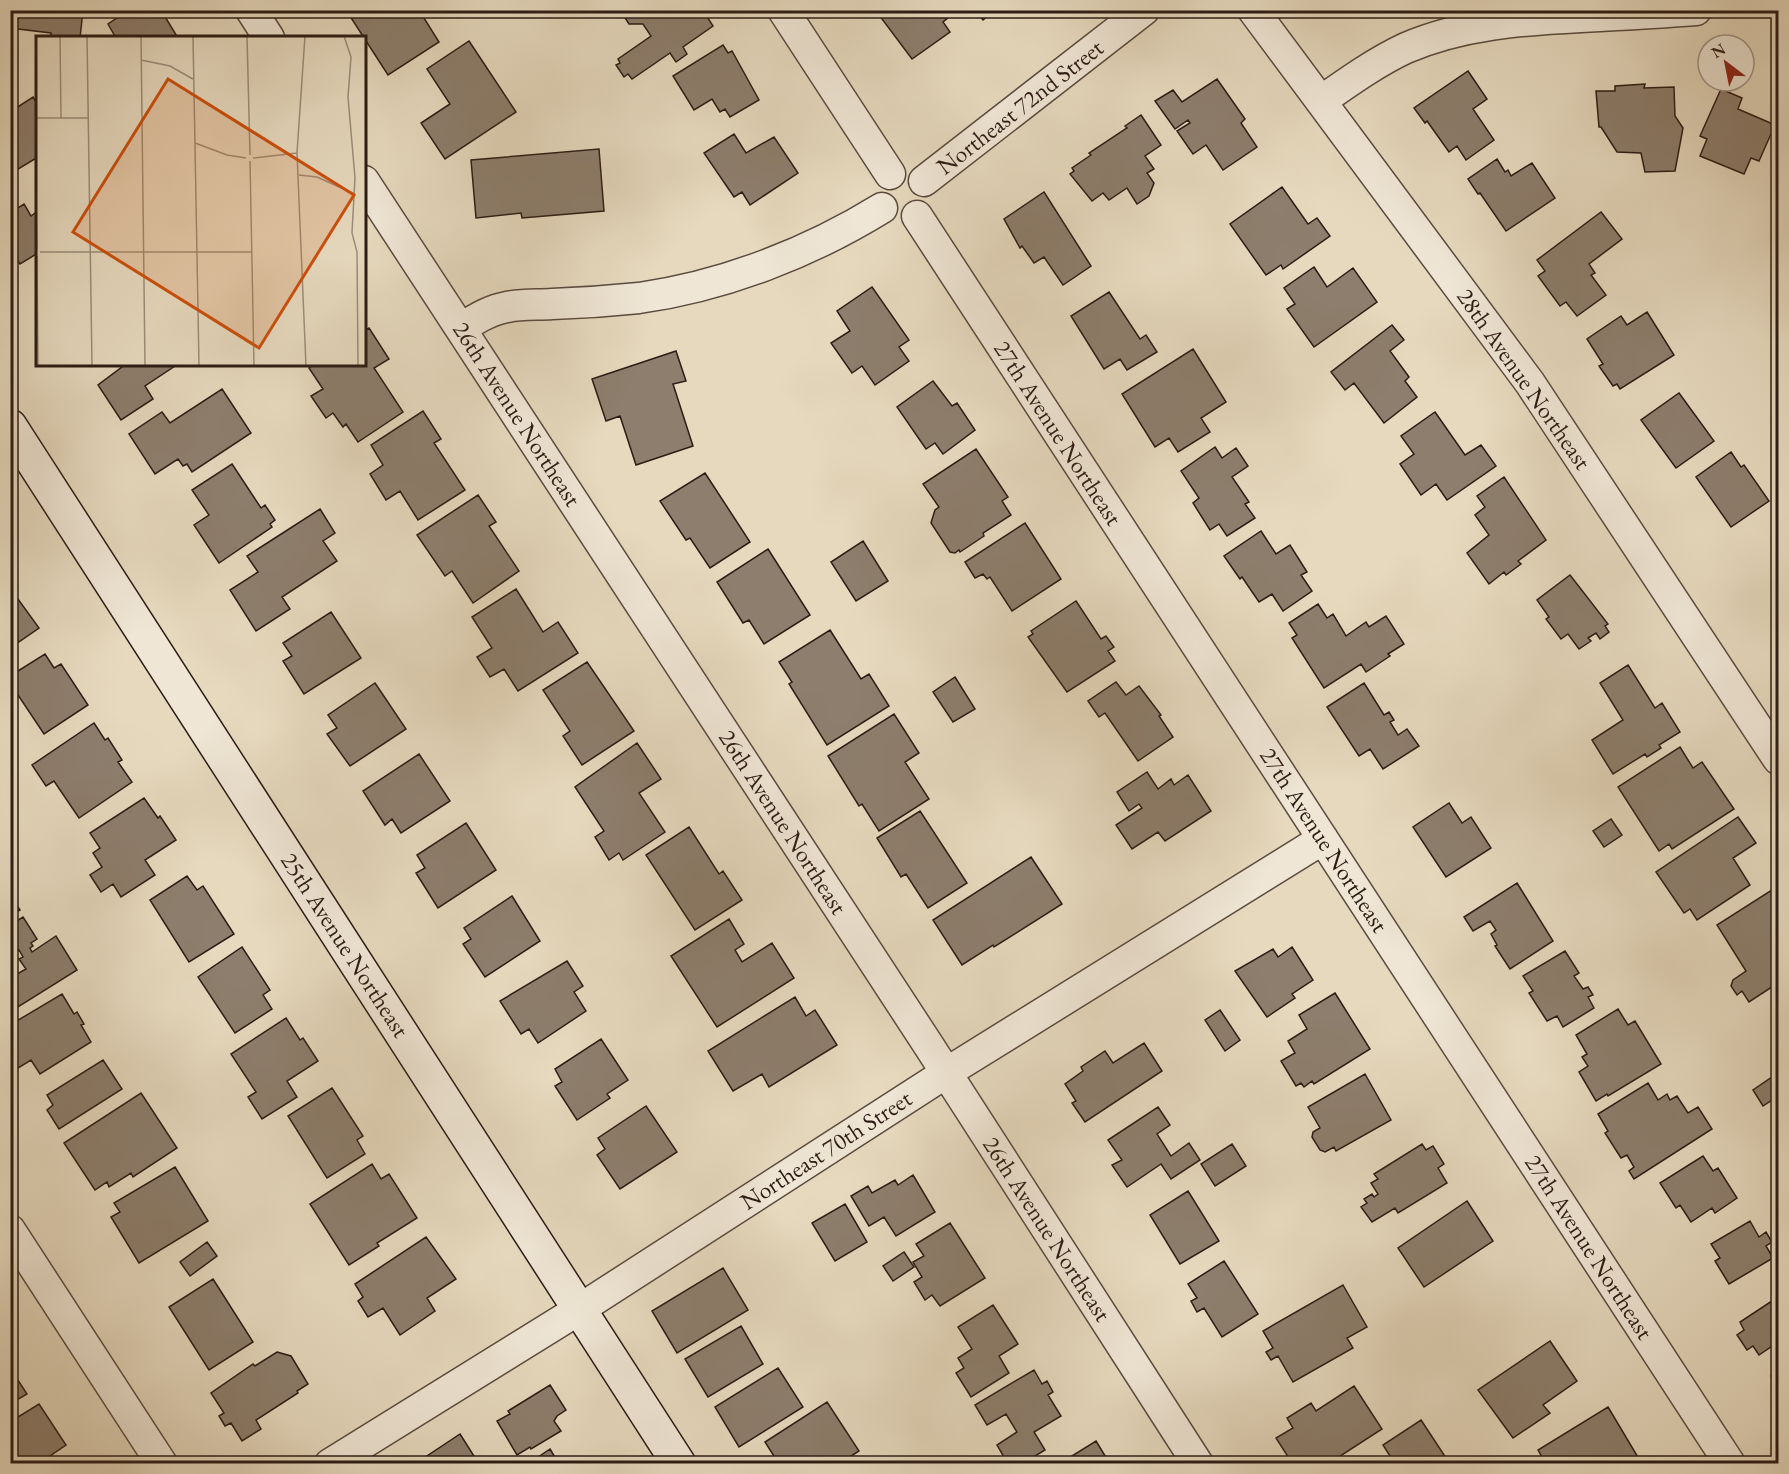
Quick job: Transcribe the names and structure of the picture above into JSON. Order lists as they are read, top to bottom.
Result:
{
  "streets": {
    "main road": ["25th Avenue Northeast"],
    "street": [
      "Northeast 72nd Street",
      "28th Avenue Northeast",
      "26th Avenue Northeast",
      "27th Avenue Northeast",
      "Northeast 70th Street"
    ]
  },
  "crossings": [
    ["Northeast 72nd Street", "27th Avenue Northeast"],
    ["26th Avenue Northeast", "Northeast 70th Street"],
    ["27th Avenue Northeast", "Northeast 70th Street"],
    ["25th Avenue Northeast", "Northeast 70th Street"]
  ],
  "north": "top left"
}
